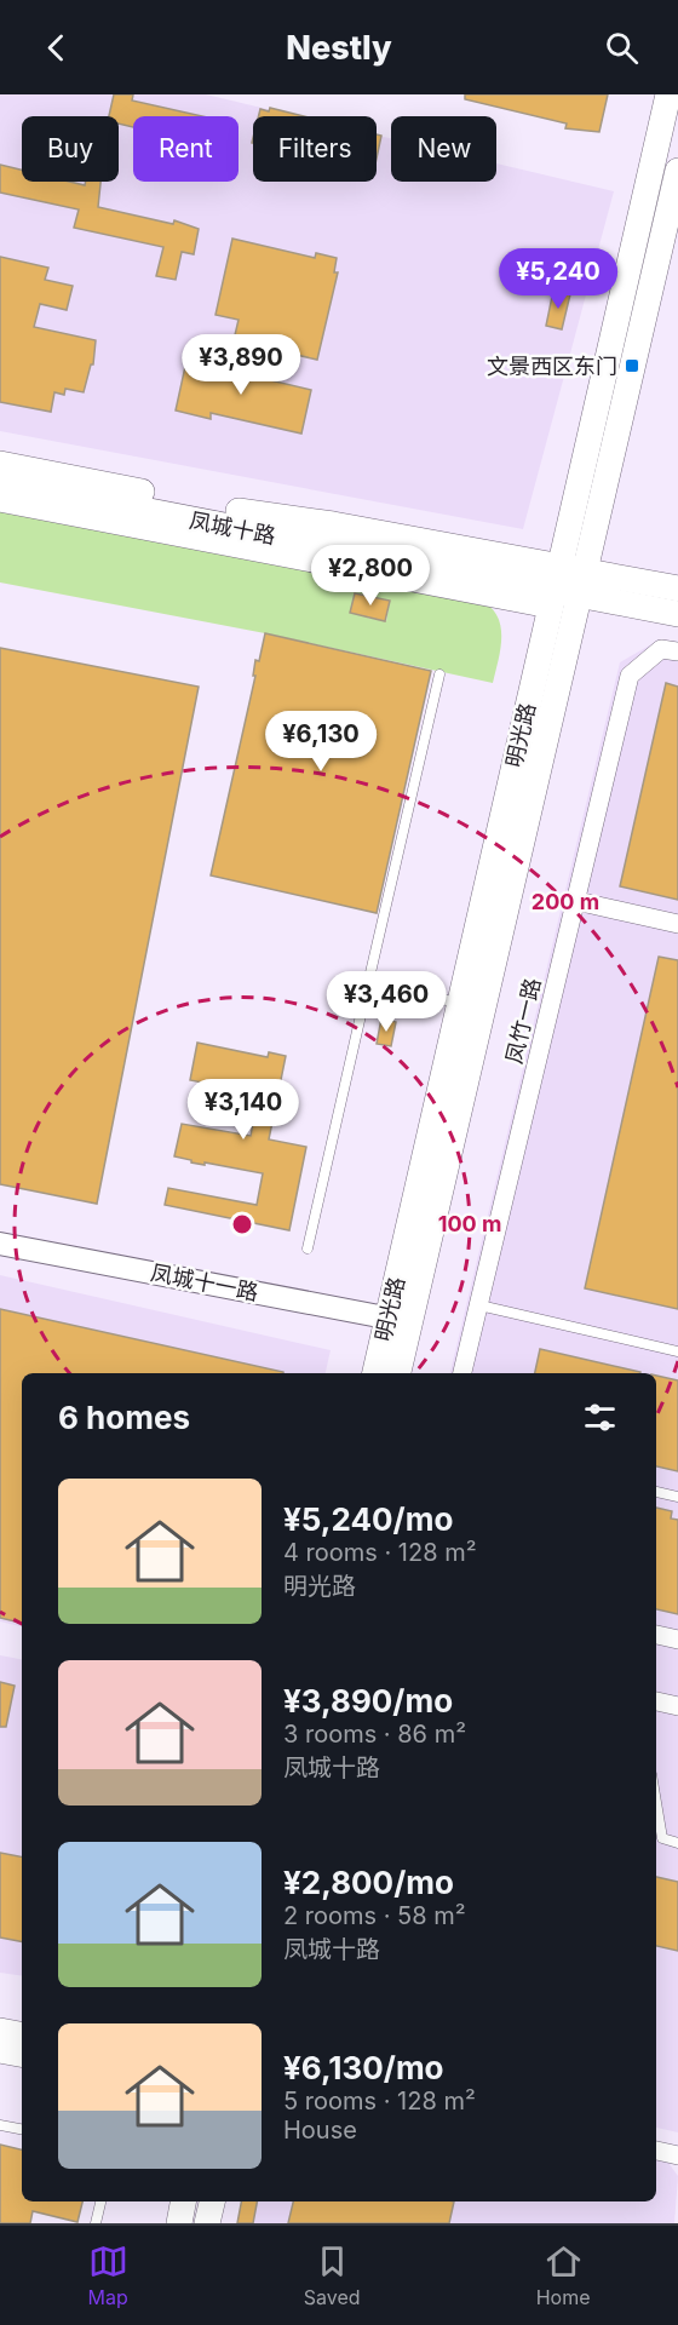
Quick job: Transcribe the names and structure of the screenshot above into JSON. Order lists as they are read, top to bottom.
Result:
{
  "streets": {
    "main road": ["凤城十路", "明光路"],
    "street": ["凤竹一路", "凤城十一路"]
  },
  "crossings": [
    ["凤城十路", "明光路"],
    ["明光路", "凤城十一路"]
  ],
  "places": {
    "transit": ["文景西区东门"]
  },
  "page": {
    "header": "Nestly",
    "chip": [
      "Buy",
      "Rent",
      "Filters",
      "New"
    ],
    "price": [
      "¥5,240",
      "¥3,890",
      "¥2,800",
      "¥6,130",
      "¥3,460",
      "¥3,140"
    ],
    "heading": "6 homes",
    "list": [
      {
        "name": "¥5,240/mo",
        "note": "4 rooms · 128 m² · 明光路"
      },
      {
        "name": "¥3,890/mo",
        "note": "3 rooms · 86 m² · 凤城十路"
      },
      {
        "name": "¥2,800/mo",
        "note": "2 rooms · 58 m² · 凤城十路"
      },
      {
        "name": "¥6,130/mo",
        "note": "5 rooms · 128 m² · House"
      }
    ],
    "tabs": ["Map", "Saved", "Home"]
  },
  "rings": ["200 m", "100 m"]
}
